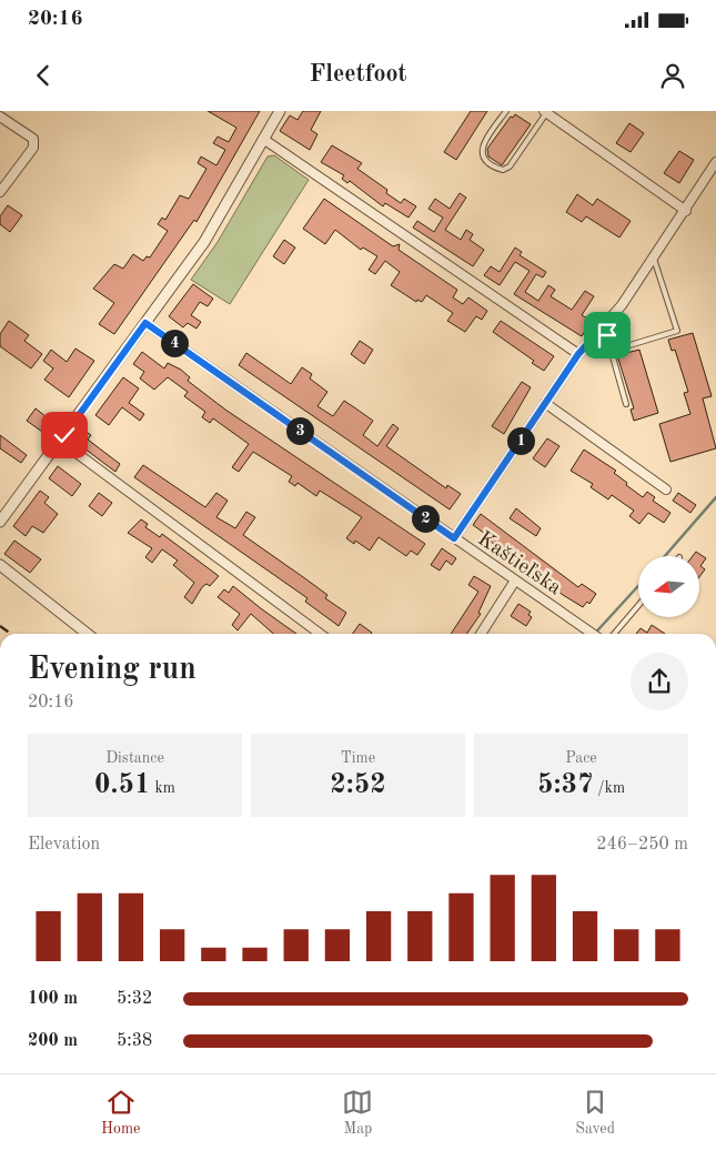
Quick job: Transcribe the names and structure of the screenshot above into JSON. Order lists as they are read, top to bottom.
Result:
{
  "streets": {
    "street": ["Kaštieľska"]
  },
  "north": "left",
  "page": {
    "status": "20:16",
    "header": "Fleetfoot",
    "pins": [
      "4",
      "3",
      "1",
      "2"
    ],
    "heading": ["Evening run", "20:16"],
    "stats": [
      ["Distance", "0.51 km"],
      ["Time", "2:52"],
      ["Pace", "5:37 /km"]
    ],
    "chart": ["Elevation", "246–250 m"],
    "list": [
      {
        "name": "100 m",
        "note": "5:32"
      },
      {
        "name": "200 m",
        "note": "5:38"
      }
    ],
    "tabs": ["Home", "Map", "Saved"]
  }
}
